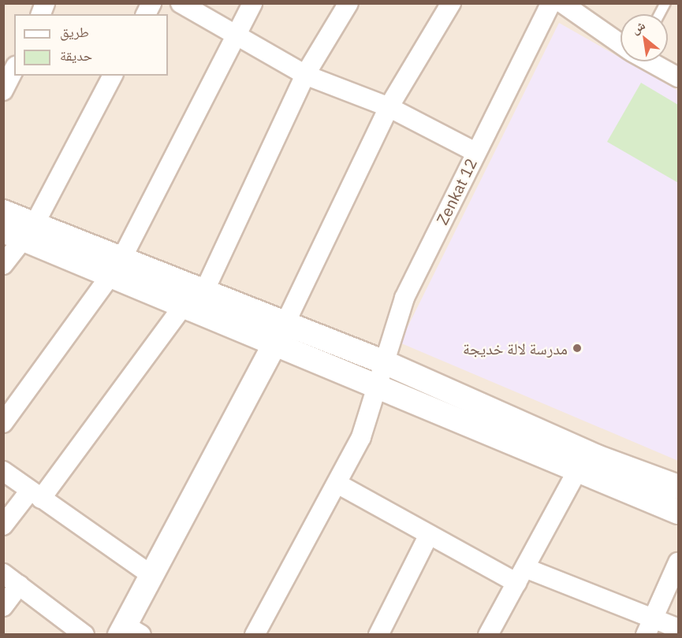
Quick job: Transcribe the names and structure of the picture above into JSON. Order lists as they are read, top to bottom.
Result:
{
  "streets": {
    "street": ["Zenkat 12"]
  },
  "places": ["مدرسة لالة خديجة"],
  "legend": ["طريق", "حديقة"],
  "north": "top left"
}
